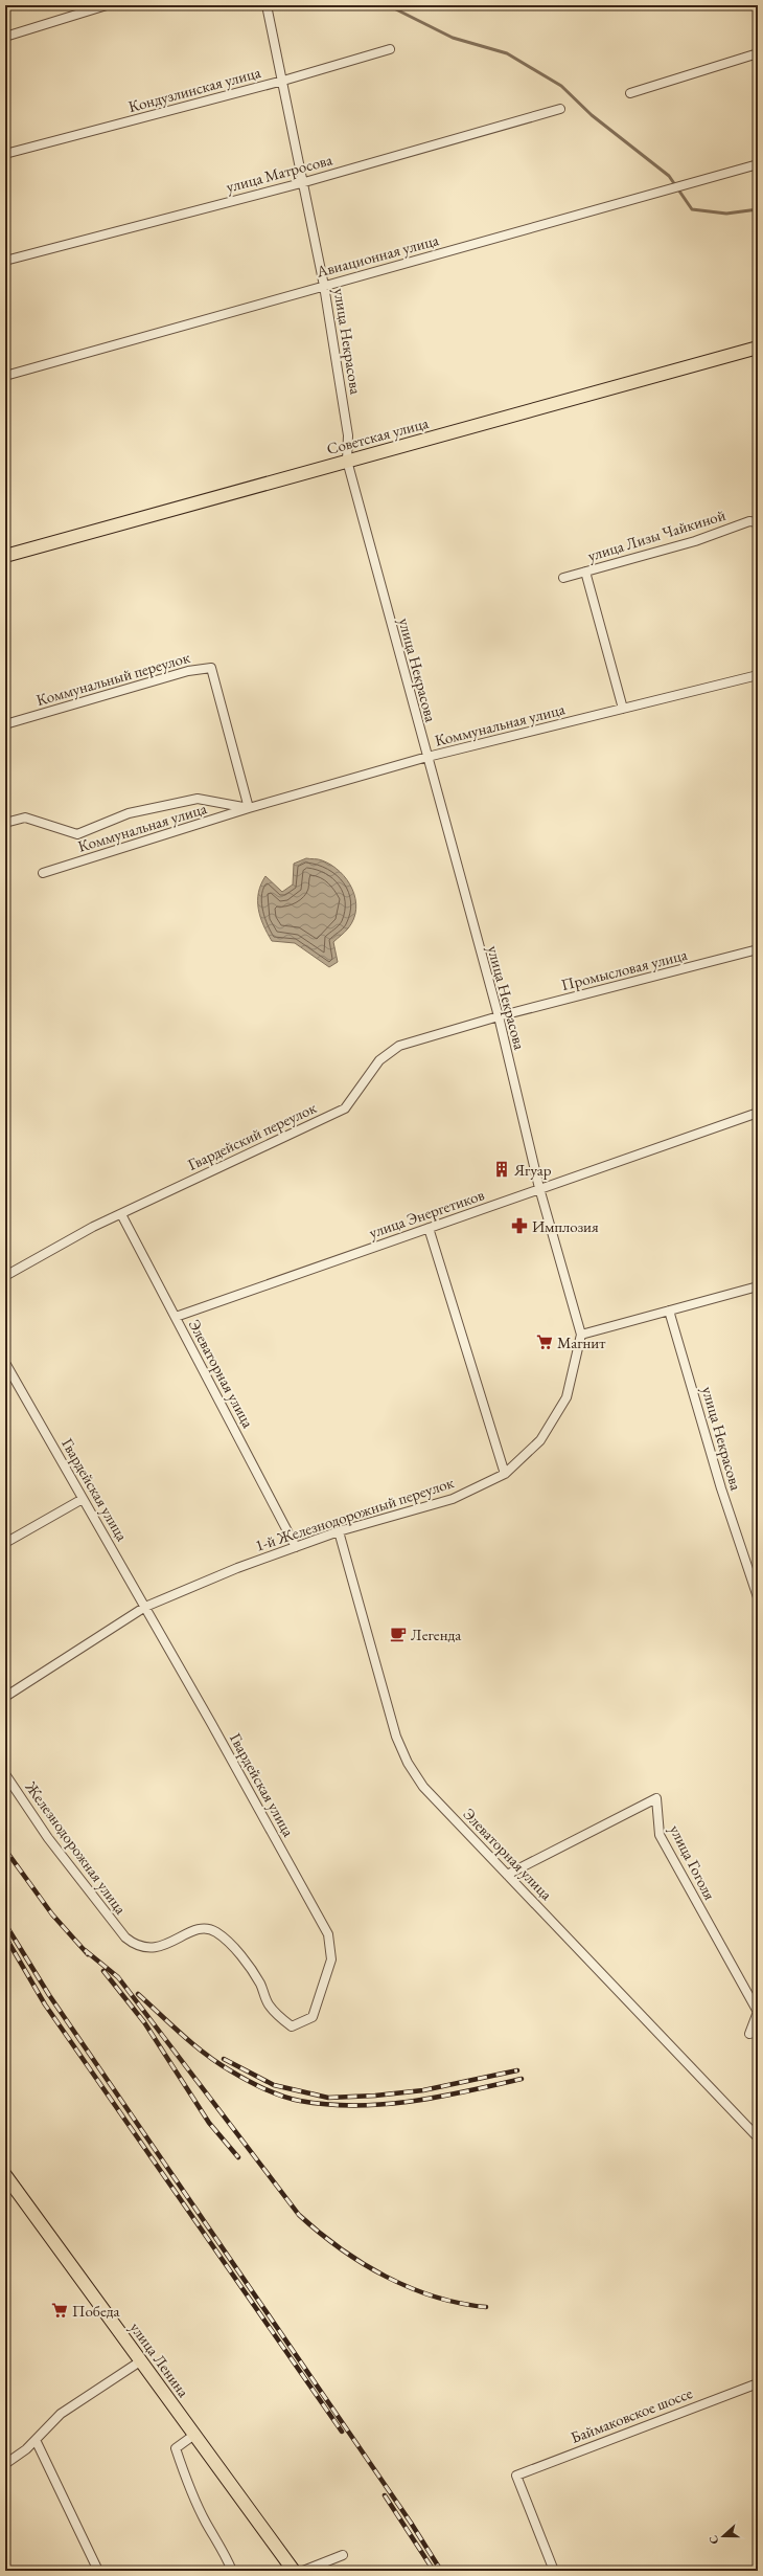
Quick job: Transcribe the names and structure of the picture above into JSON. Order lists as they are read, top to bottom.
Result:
{
  "streets": {
    "main road": ["Советская улица", "улица Ленина"],
    "street": [
      "Кондузлинская улица",
      "улица Матросова",
      "Авиационная улица",
      "улица Некрасова",
      "улица Лизы Чайкиной",
      "Коммунальный переулок",
      "Коммунальная улица",
      "Промысловая улица",
      "Гвардейский переулок",
      "улица Энергетиков",
      "Элеваторная улица",
      "Гвардейская улица",
      "1-й Железнодорожный переулок",
      "Железнодорожная улица",
      "улица Гоголя",
      "Баймаковское шоссе"
    ]
  },
  "crossings": [
    ["Кондузлинская улица", "улица Некрасова"],
    ["улица Матросова", "улица Некрасова"],
    ["Авиационная улица", "улица Некрасова"],
    ["улица Некрасова", "Советская улица"],
    ["улица Некрасова", "Коммунальная улица"],
    ["улица Некрасова", "Промысловая улица"],
    ["улица Некрасова", "Гвардейский переулок"],
    ["улица Некрасова", "улица Энергетиков"],
    ["улица Некрасова", "1-й Железнодорожный переулок"],
    ["Коммунальный переулок", "Коммунальная улица"],
    ["Промысловая улица", "Гвардейский переулок"],
    ["Гвардейский переулок", "Элеваторная улица"],
    ["улица Энергетиков", "Элеваторная улица"],
    ["Элеваторная улица", "1-й Железнодорожный переулок"],
    ["Элеваторная улица", "улица Гоголя"],
    ["Гвардейская улица", "1-й Железнодорожный переулок"],
    ["Гвардейская улица", "Железнодорожная улица"]
  ],
  "places": {
    "building": ["Ягуар"],
    "pharmacy": ["Имплозия"],
    "supermarket": ["Магнит", "Победа"],
    "cafe": ["Легенда"]
  },
  "north": "left"
}
